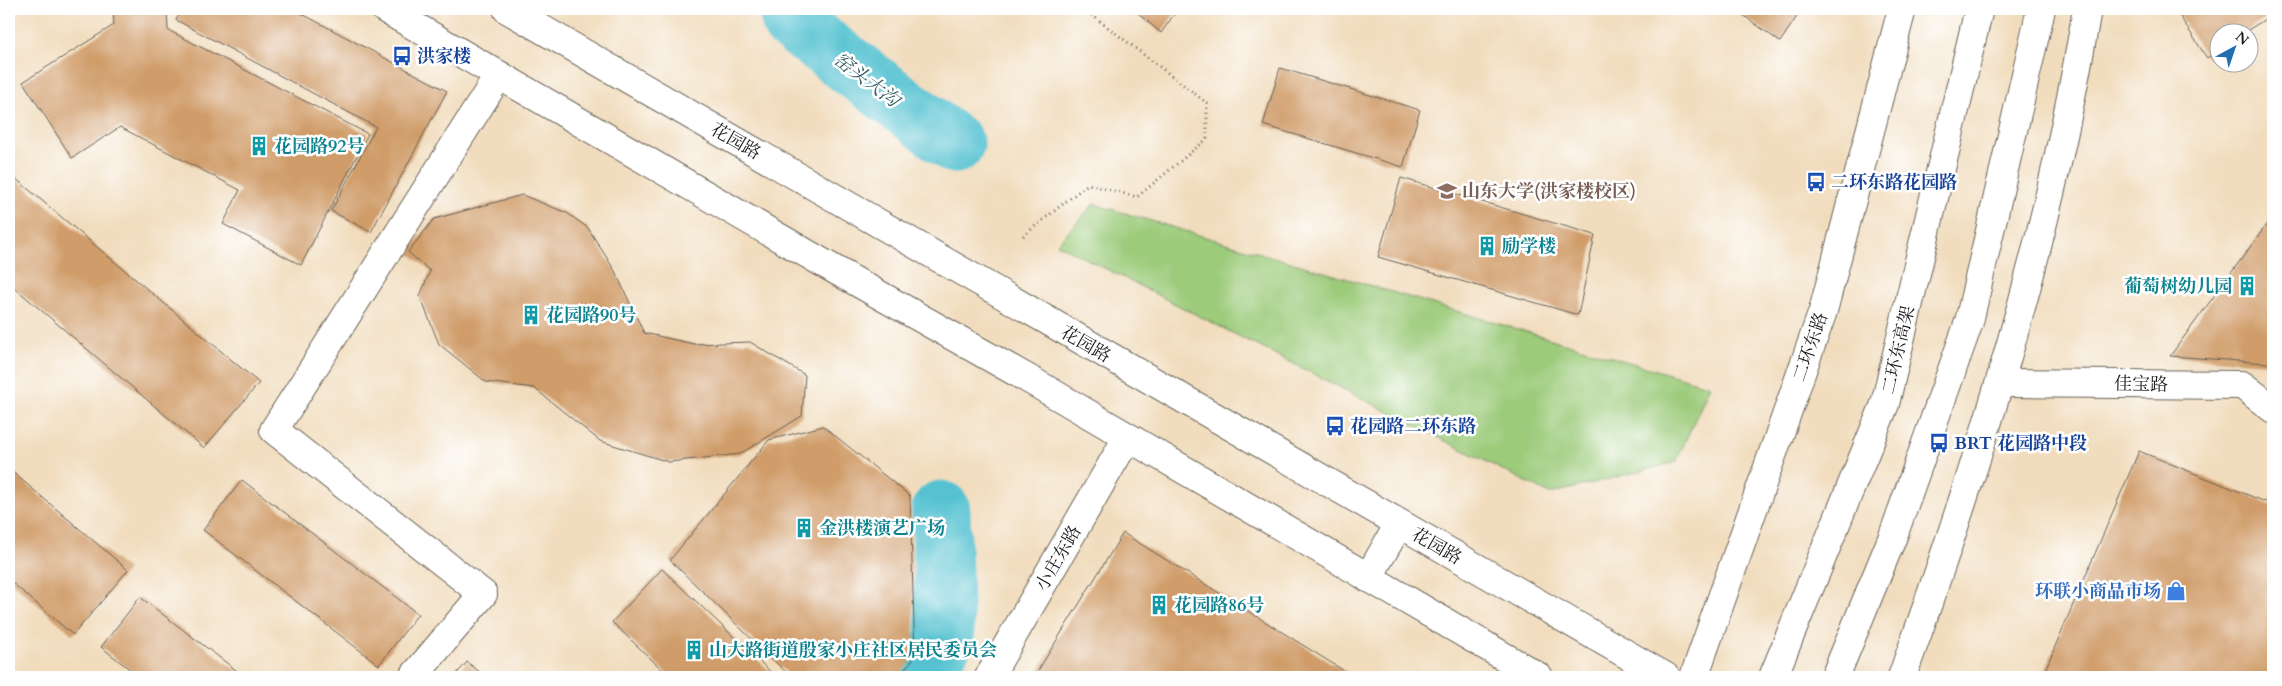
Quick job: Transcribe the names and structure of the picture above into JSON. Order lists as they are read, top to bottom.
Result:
{
  "streets": {
    "main road": [
      "花园路",
      "二环东路",
      "二环东高架",
      "佳宝路",
      "小庄东路"
    ]
  },
  "water": ["窑头大沟"],
  "places": {
    "bus stop": [
      "洪家楼",
      "二环东路花园路",
      "花园路二环东路",
      "BRT 花园路中段"
    ],
    "building": [
      "花园路92号",
      "励学楼",
      "葡萄树幼儿园",
      "花园路90号",
      "金洪楼演艺广场",
      "花园路86号",
      "山大路街道殷家小庄社区居民委员会"
    ],
    "school or university": ["山东大学(洪家楼校区)"],
    "shop": ["环联小商品市场"]
  },
  "north": "top right"
}
